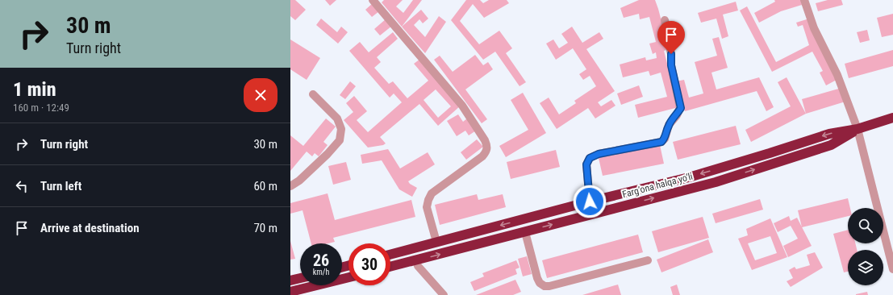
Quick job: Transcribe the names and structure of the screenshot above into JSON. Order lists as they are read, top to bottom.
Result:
{
  "streets": {
    "highway": ["Farg‘ona halqa yo‘li"]
  },
  "page": {
    "turn": ["30 m", "Turn right"],
    "heading": ["1 min", "160 m · 12:49"],
    "list": [
      {
        "name": "Turn right",
        "value": "30 m"
      },
      {
        "name": "Turn left",
        "value": "60 m"
      },
      {
        "name": "Arrive at destination",
        "value": "70 m"
      }
    ],
    "speed": "26 km/h",
    "limit": "30"
  }
}
